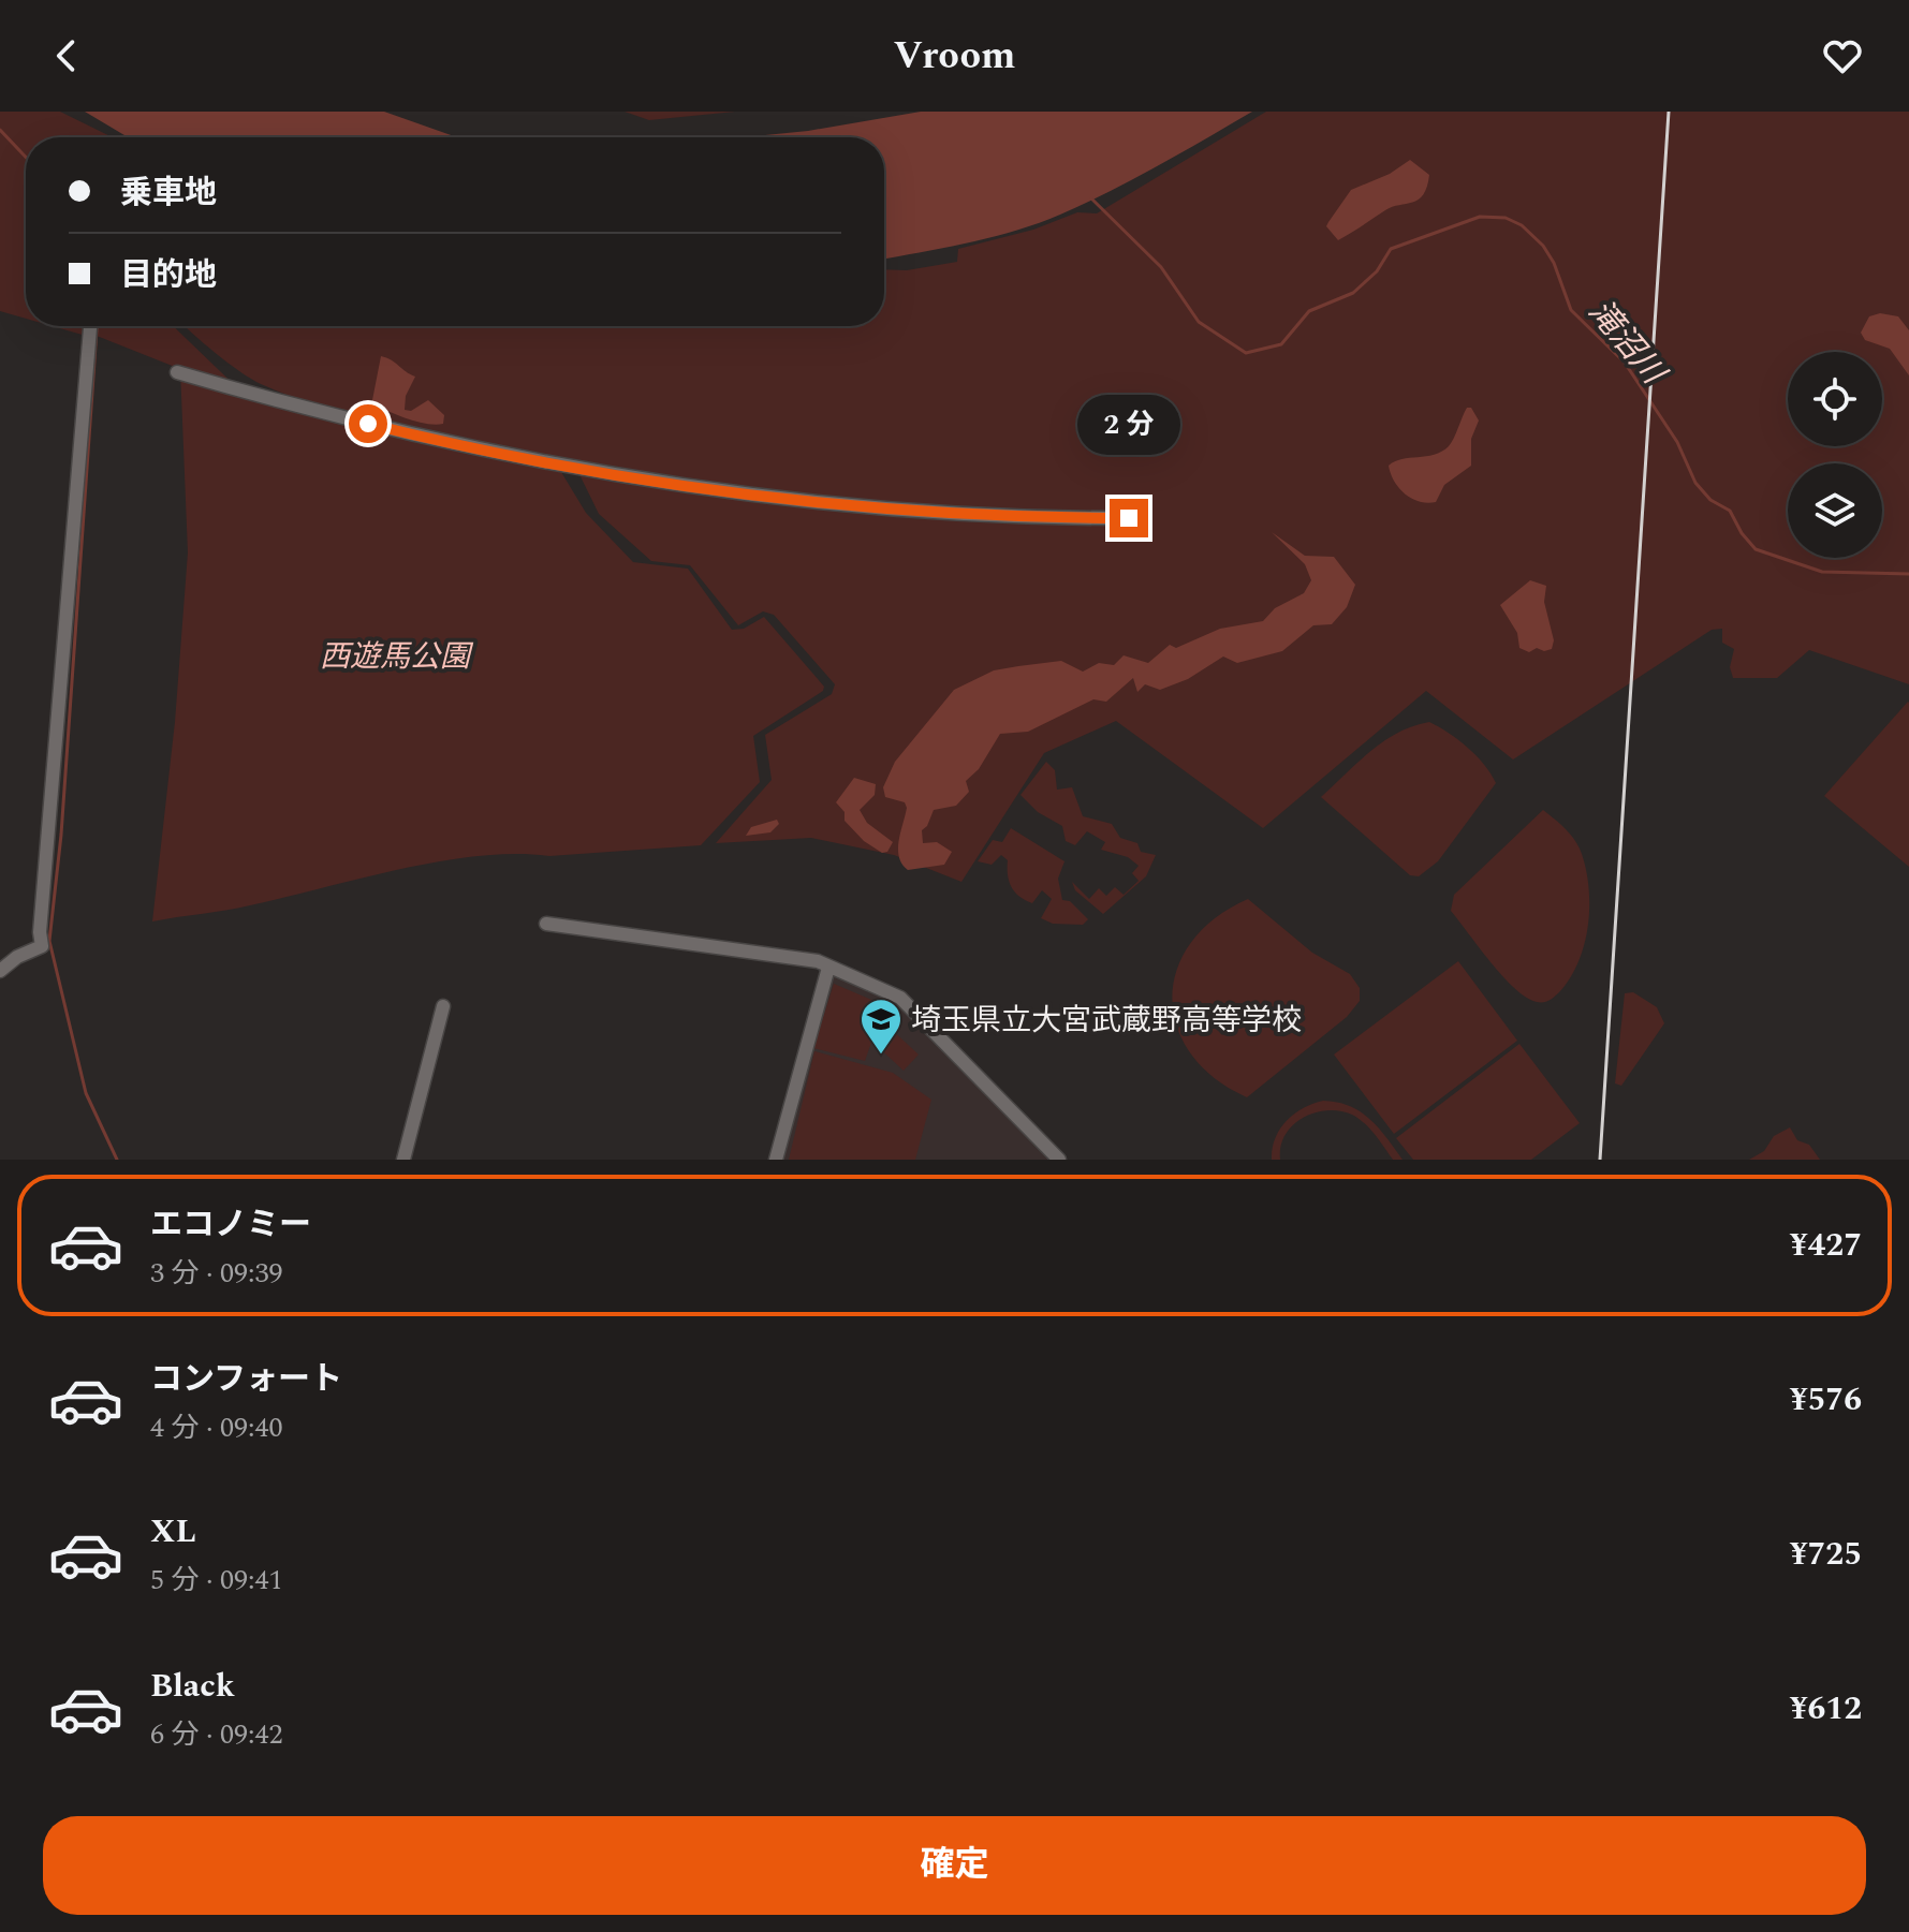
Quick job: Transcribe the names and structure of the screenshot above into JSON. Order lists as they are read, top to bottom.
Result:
{
  "water": ["滝沼川"],
  "parks": ["西遊馬公園"],
  "places": {
    "school or university": ["埼玉県立大宮武蔵野高等学校"]
  },
  "page": {
    "header": "Vroom",
    "banner": ["乗車地", "目的地"],
    "bubble": "2 分",
    "list": [
      {
        "name": "エコノミー",
        "note": "3 分 · 09:39",
        "value": "¥427"
      },
      {
        "name": "コンフォート",
        "note": "4 分 · 09:40",
        "value": "¥576"
      },
      {
        "name": "XL",
        "note": "5 分 · 09:41",
        "value": "¥725"
      },
      {
        "name": "Black",
        "note": "6 分 · 09:42",
        "value": "¥612"
      }
    ],
    "buttons": "確定"
  }
}
